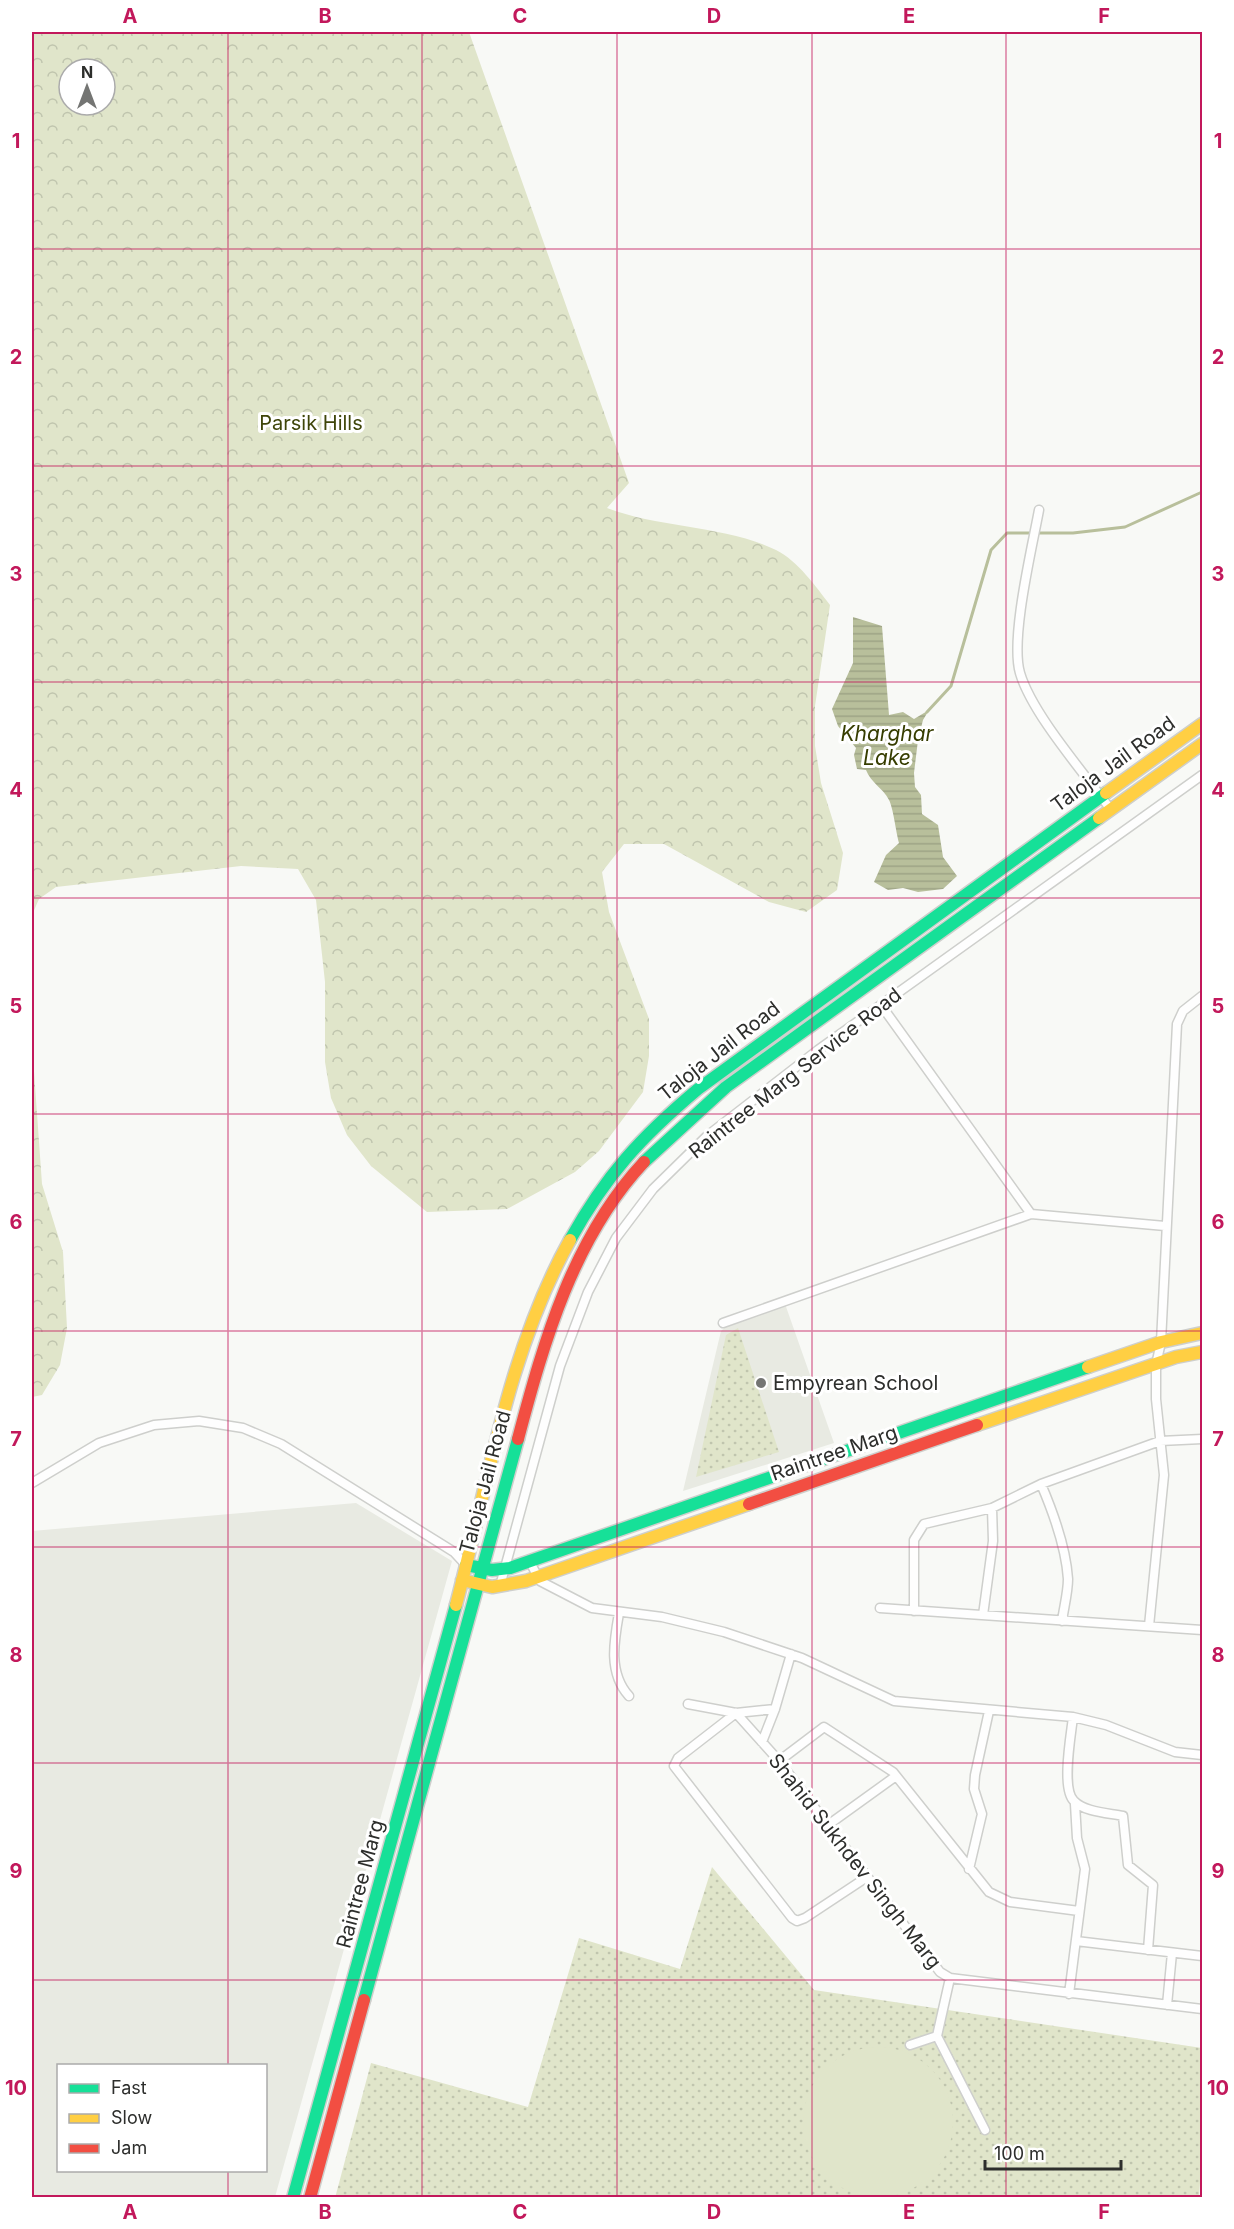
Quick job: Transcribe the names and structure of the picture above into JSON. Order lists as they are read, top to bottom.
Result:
{
  "streets": {
    "main road": ["Taloja Jail Road", "Raintree Marg"],
    "street": ["Raintree Marg Service Road", "Shahid Sukhdev Singh Marg"]
  },
  "crossings": [
    ["Taloja Jail Road", "Raintree Marg"],
    ["Raintree Marg Service Road", "Raintree Marg"]
  ],
  "water": ["Kharghar Lake"],
  "parks": ["Parsik Hills"],
  "places": ["Empyrean School"],
  "legend": ["Fast", "Slow", "Jam"],
  "scale_bar": "100 m",
  "north": "top",
  "grid": {
    "columns": [
      "A",
      "B",
      "C",
      "D",
      "E",
      "F"
    ],
    "rows": [
      "1",
      "2",
      "3",
      "4",
      "5",
      "6",
      "7",
      "8",
      "9",
      "10"
    ]
  }
}
